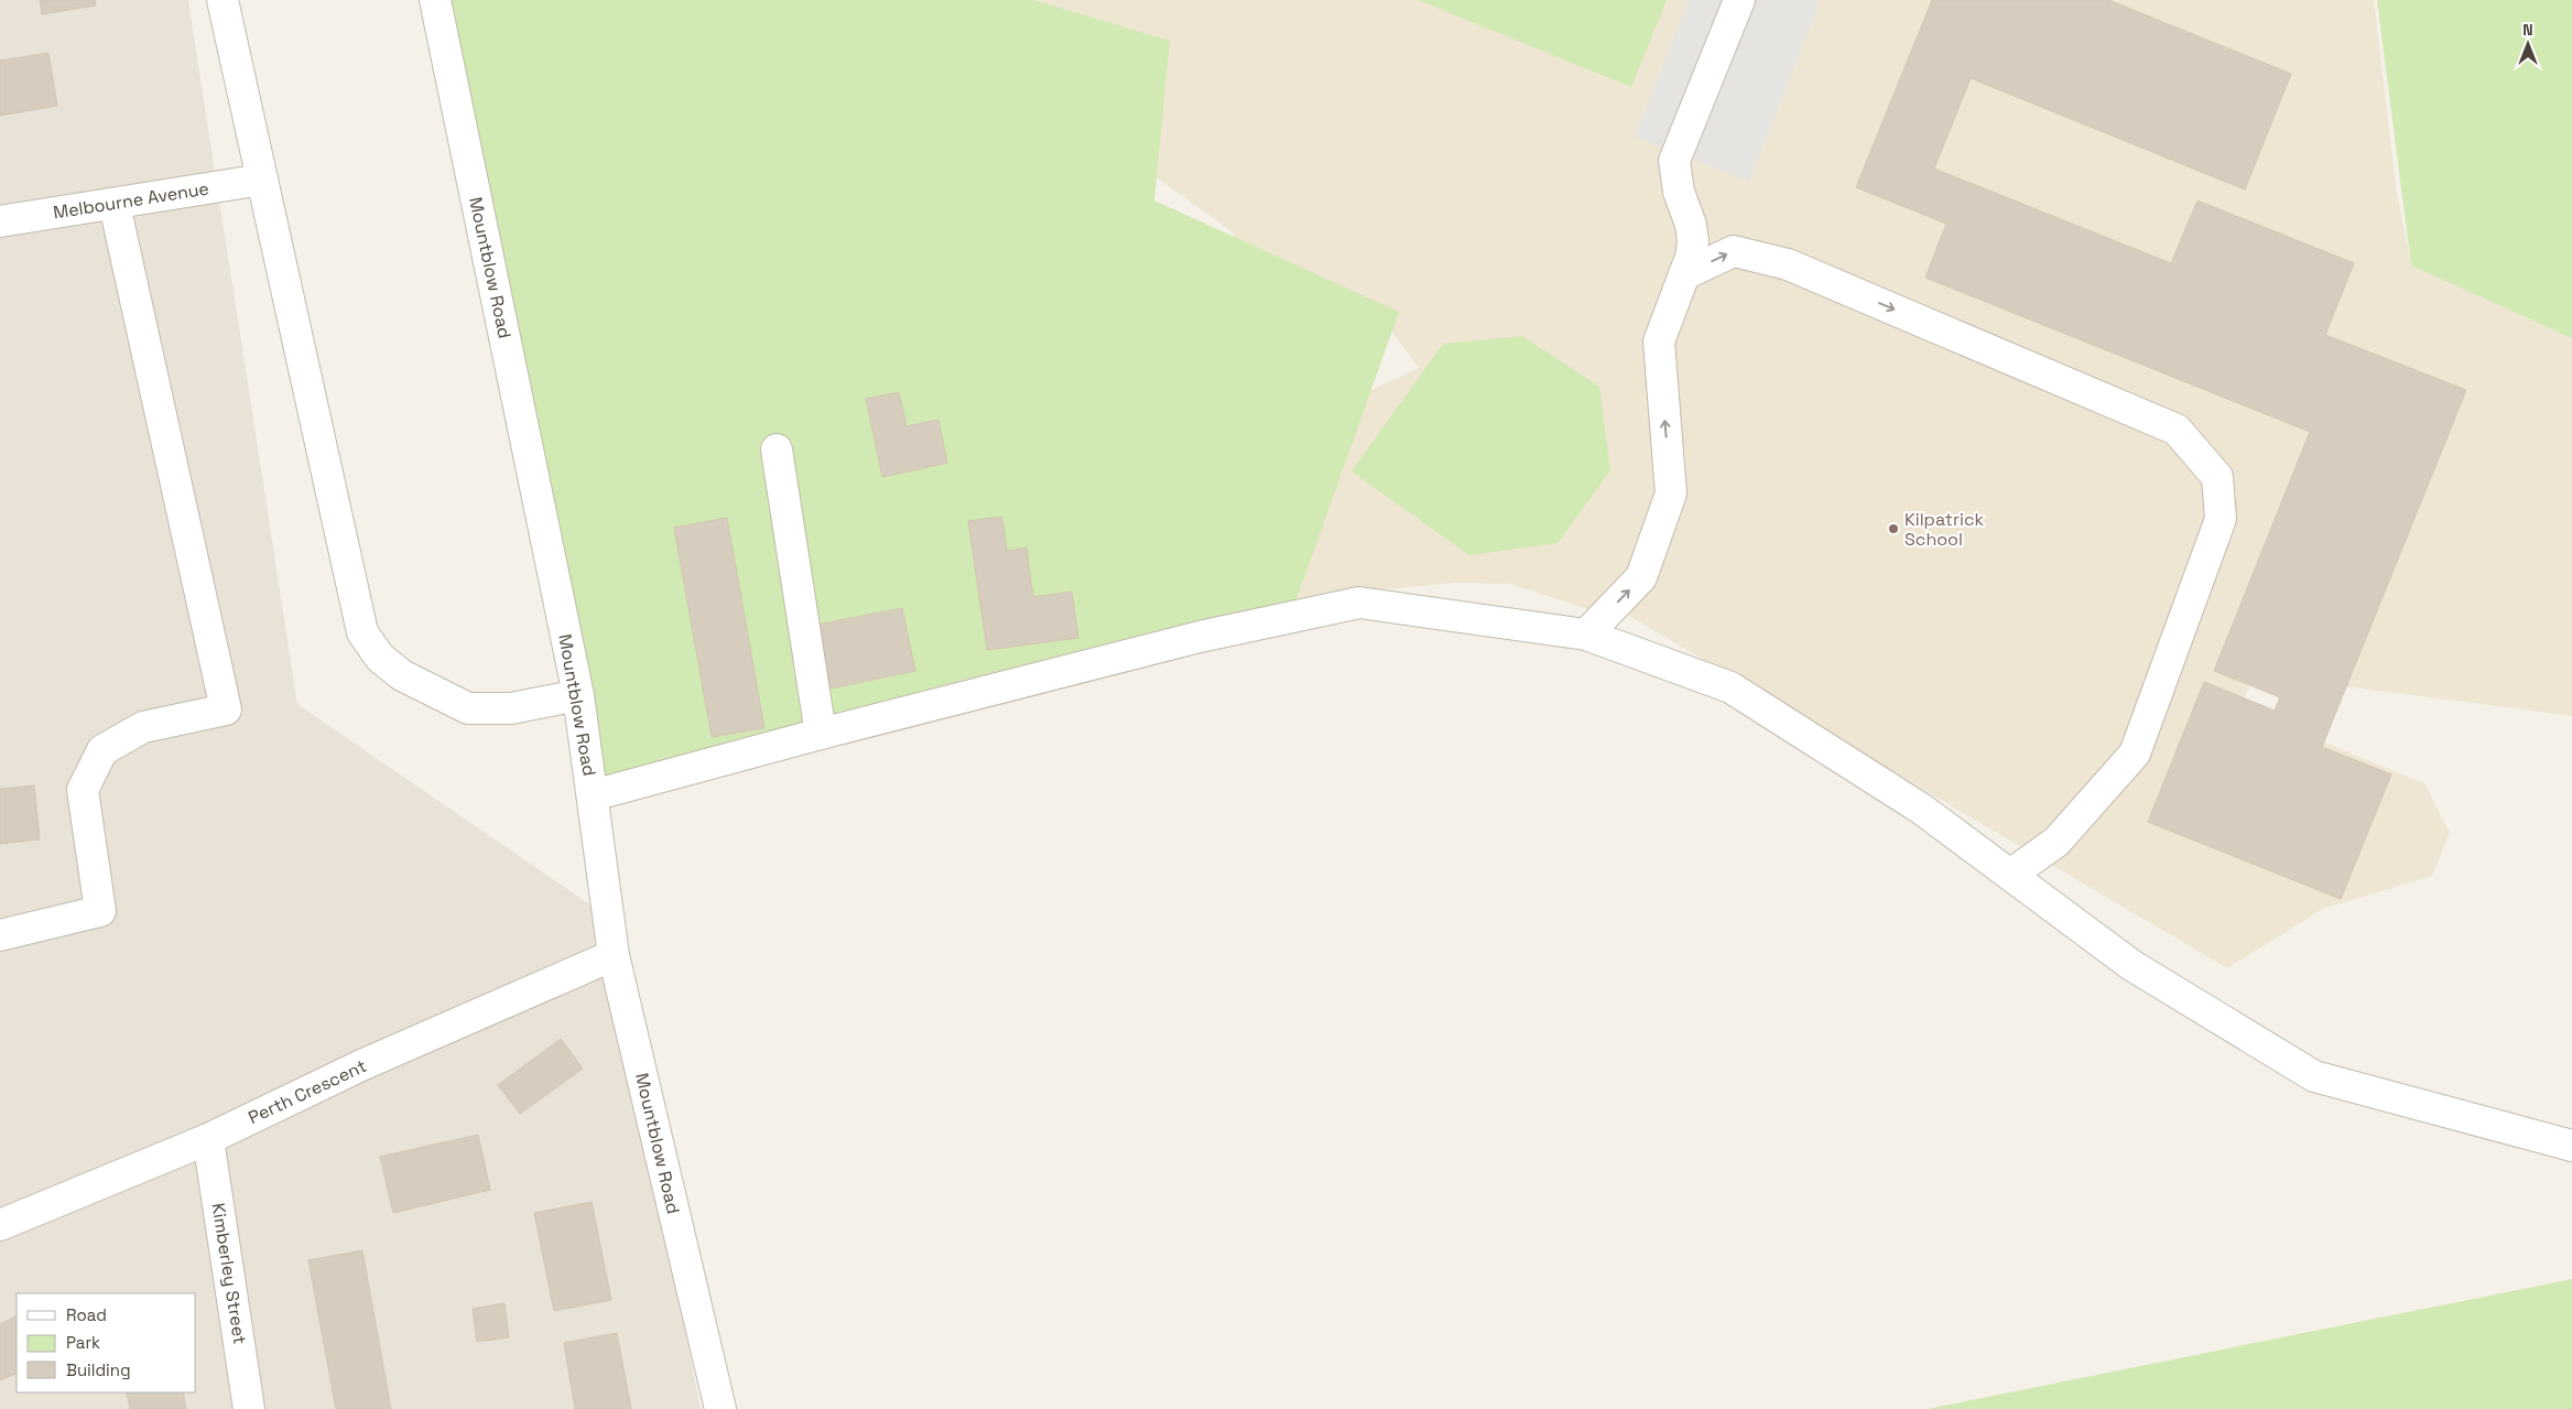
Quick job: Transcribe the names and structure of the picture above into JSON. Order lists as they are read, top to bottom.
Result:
{
  "streets": {
    "street": [
      "Melbourne Avenue",
      "Mountblow Road",
      "Perth Crescent",
      "Kimberley Street"
    ]
  },
  "crossings": [
    ["Mountblow Road", "Perth Crescent"],
    ["Perth Crescent", "Kimberley Street"]
  ],
  "places": ["Kilpatrick School"],
  "legend": ["Road", "Park", "Building"],
  "north": "top"
}
